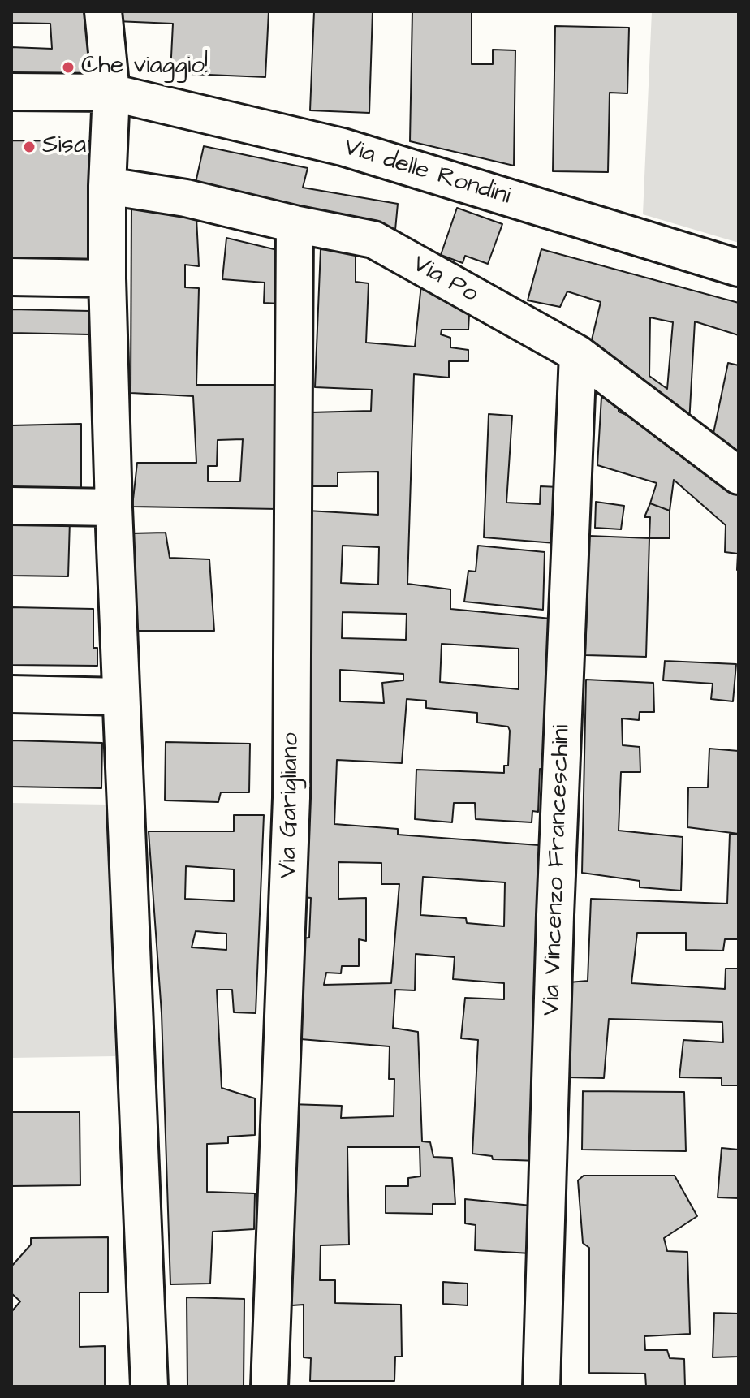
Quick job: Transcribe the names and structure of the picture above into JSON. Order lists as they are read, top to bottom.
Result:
{
  "streets": {
    "street": [
      "Via delle Rondini",
      "Via Po",
      "Via Garigliano",
      "Via Vincenzo Franceschini"
    ]
  },
  "crossings": [
    ["Via Po", "Via Garigliano"],
    ["Via Po", "Via Vincenzo Franceschini"]
  ],
  "places": ["Che viaggio!", "Sisa"]
}
